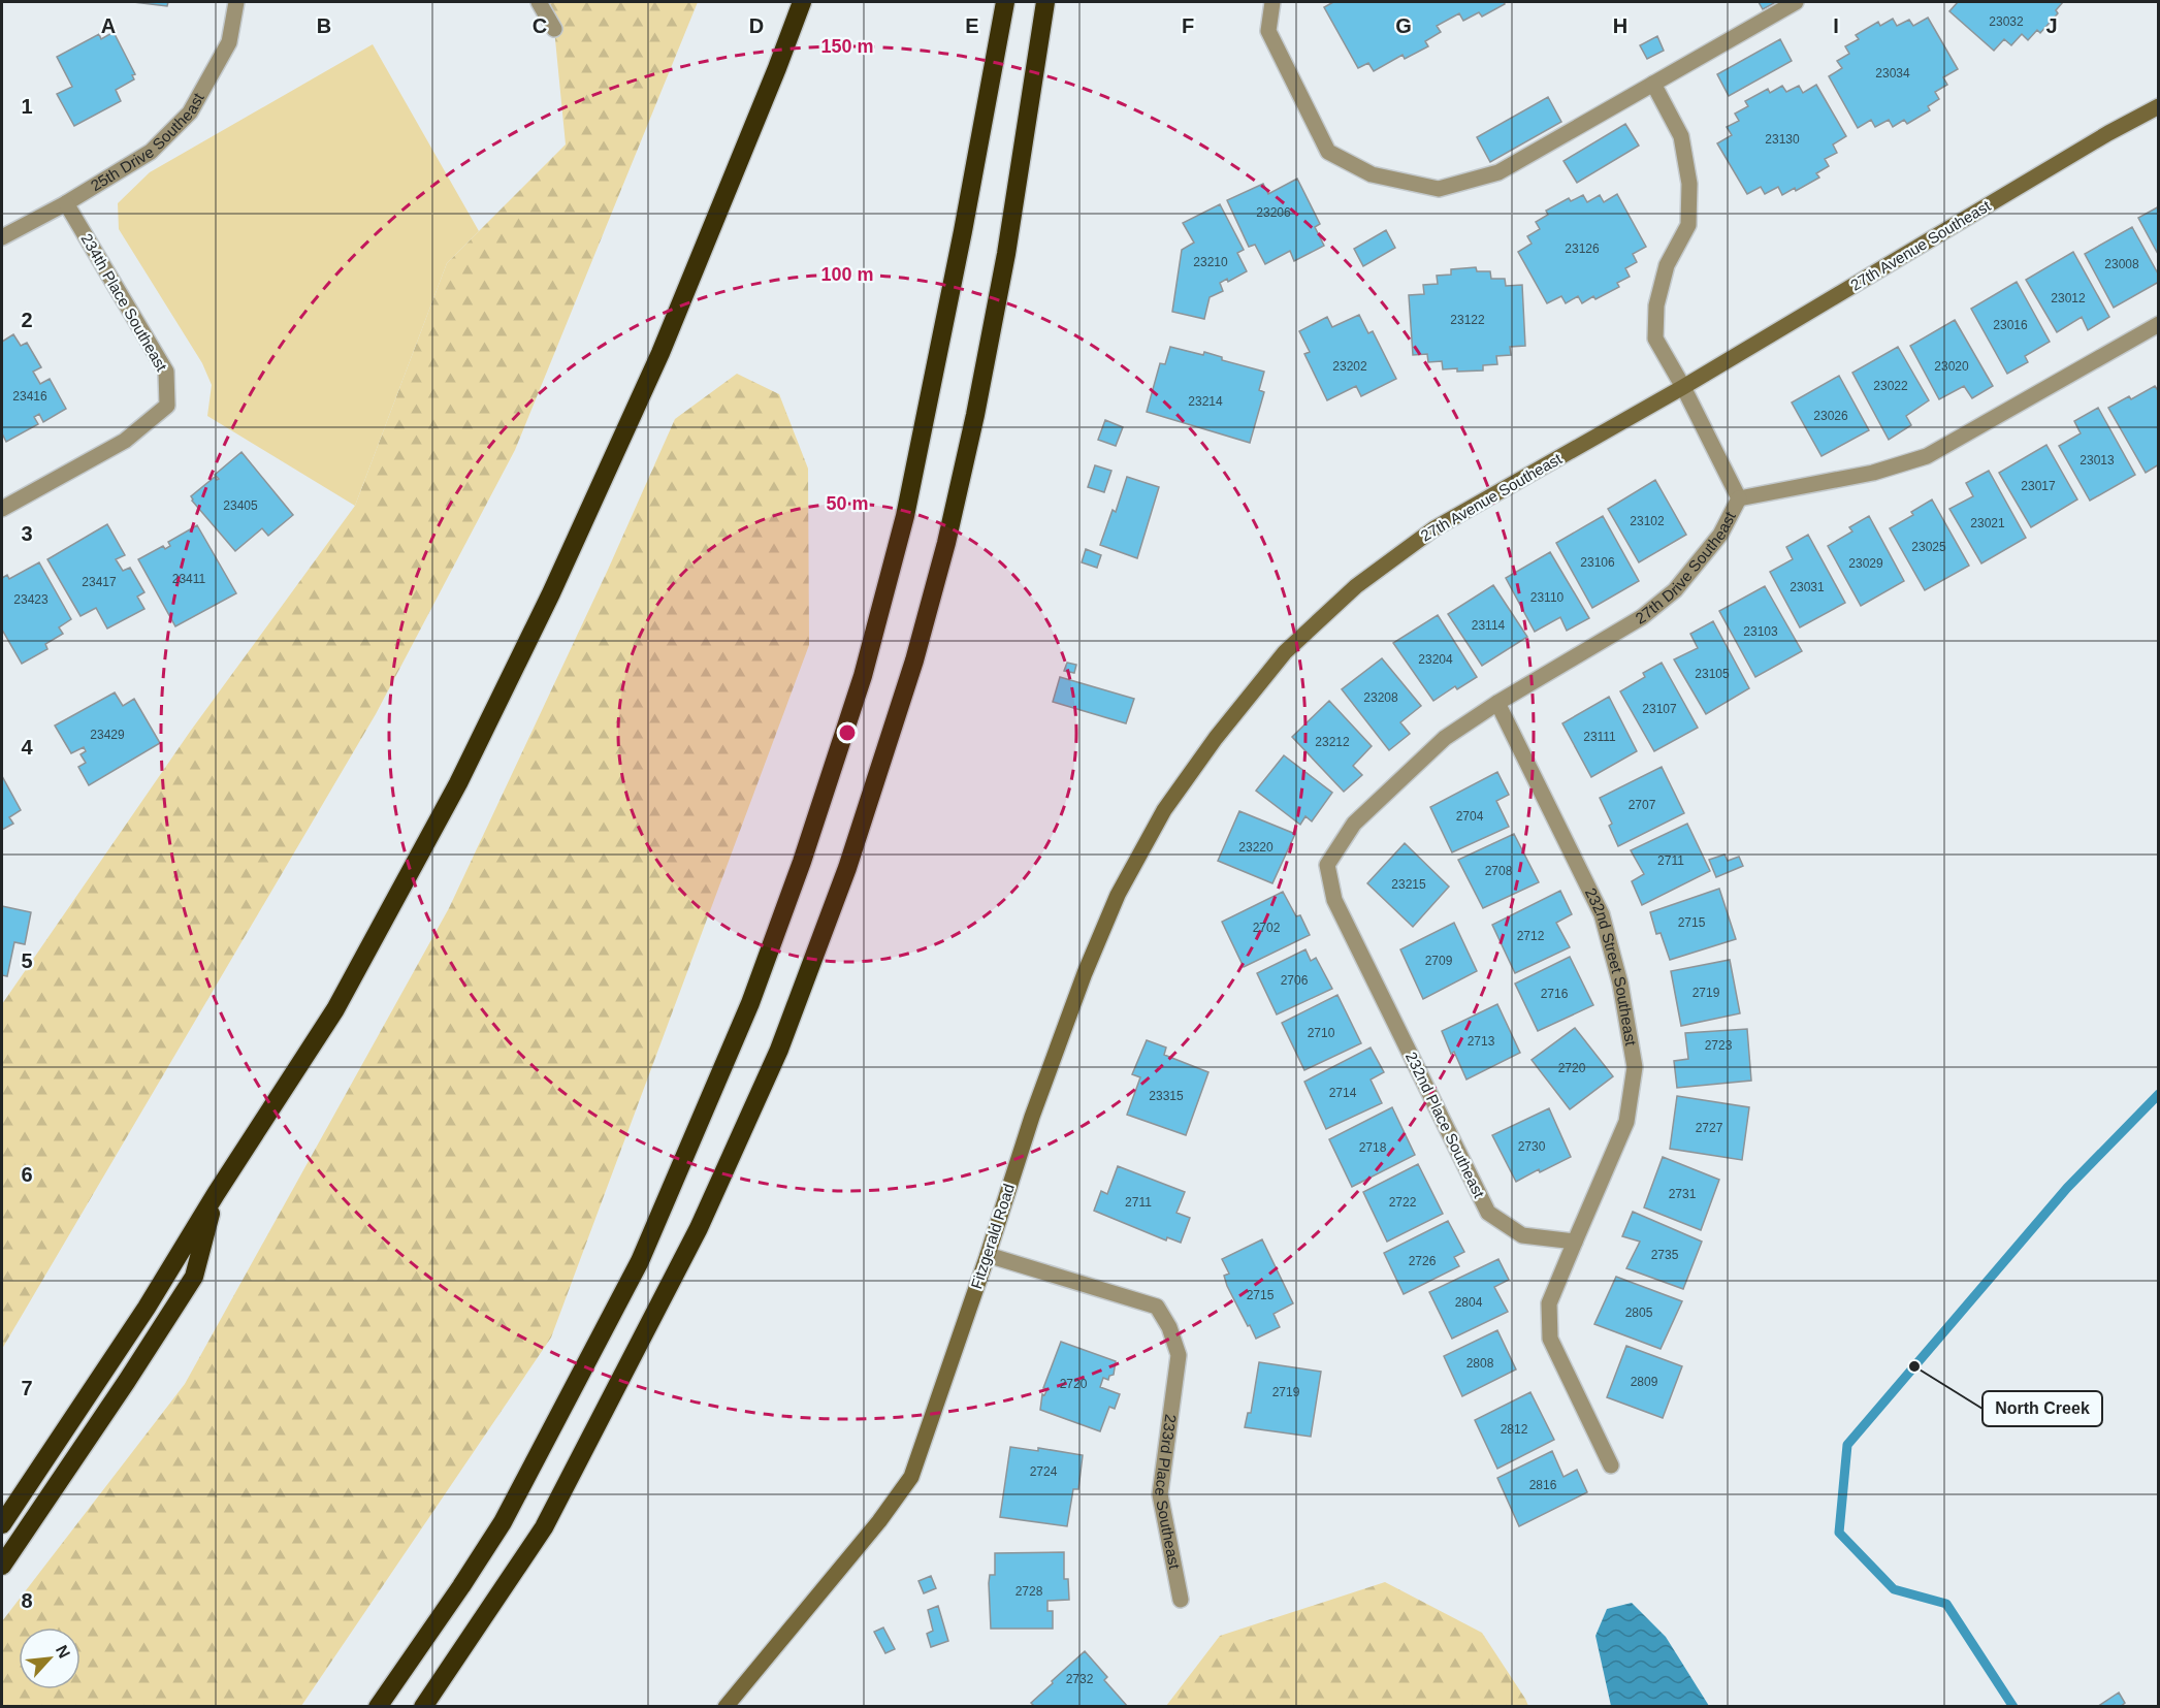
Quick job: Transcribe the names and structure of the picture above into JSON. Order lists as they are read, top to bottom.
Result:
{
  "streets": {
    "street": [
      "25th Drive Southeast",
      "27th Avenue Southeast",
      "234th Place Southeast",
      "27th Drive Southeast",
      "232nd Street Southeast",
      "232nd Place Southeast",
      "Fitzgerald Road",
      "233rd Place Southeast"
    ]
  },
  "crossings": [
    ["25th Drive Southeast", "234th Place Southeast"],
    ["27th Avenue Southeast", "Fitzgerald Road"],
    ["27th Drive Southeast", "232nd Street Southeast"],
    ["27th Drive Southeast", "232nd Place Southeast"],
    ["232nd Street Southeast", "232nd Place Southeast"],
    ["Fitzgerald Road", "233rd Place Southeast"]
  ],
  "places": ["North Creek"],
  "house_numbers": [
    "23032",
    "23034",
    "23130",
    "23206",
    "23126",
    "23210",
    "23008",
    "23012",
    "23122",
    "23016",
    "23202",
    "23020",
    "23022",
    "23416",
    "23214",
    "23026",
    "23013",
    "23017",
    "23405",
    "23102",
    "23021",
    "23025",
    "23106",
    "23029",
    "23411",
    "23417",
    "23031",
    "23110",
    "23423",
    "23114",
    "23103",
    "23204",
    "23105",
    "23208",
    "23107",
    "23429",
    "23111",
    "23212",
    "2707",
    "2704",
    "23220",
    "2711",
    "2708",
    "23215",
    "2715",
    "2702",
    "2712",
    "2709",
    "2706",
    "2719",
    "2716",
    "2710",
    "2713",
    "2723",
    "2720",
    "2714",
    "23315",
    "2727",
    "2730",
    "2718",
    "2731",
    "2711",
    "2722",
    "2735",
    "2726",
    "2715",
    "2804",
    "2805",
    "2808",
    "2809",
    "2720",
    "2719",
    "2812",
    "2724",
    "2816",
    "2728",
    "2732"
  ],
  "north": "top right",
  "grid": {
    "columns": [
      "A",
      "B",
      "C",
      "D",
      "E",
      "F",
      "G",
      "H",
      "I",
      "J"
    ],
    "rows": [
      "1",
      "2",
      "3",
      "4",
      "5",
      "6",
      "7",
      "8"
    ]
  },
  "rings": ["150 m", "100 m", "50 m"]
}
